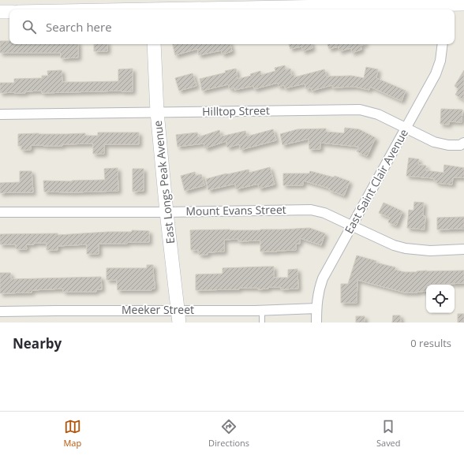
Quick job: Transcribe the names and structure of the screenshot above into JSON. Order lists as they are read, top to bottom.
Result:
{
  "streets": {
    "street": [
      "Hilltop Street",
      "East Saint Clair Avenue",
      "East Longs Peak Avenue",
      "Mount Evans Street",
      "Meeker Street"
    ]
  },
  "crossings": [
    ["Hilltop Street", "East Saint Clair Avenue"],
    ["Hilltop Street", "East Longs Peak Avenue"],
    ["East Saint Clair Avenue", "Mount Evans Street"],
    ["East Saint Clair Avenue", "Meeker Street"],
    ["East Longs Peak Avenue", "Mount Evans Street"],
    ["East Longs Peak Avenue", "Meeker Street"]
  ],
  "page": {
    "search": "Search here",
    "heading": ["Nearby", "0 results"],
    "nav": ["Map", "Directions", "Saved"]
  }
}
